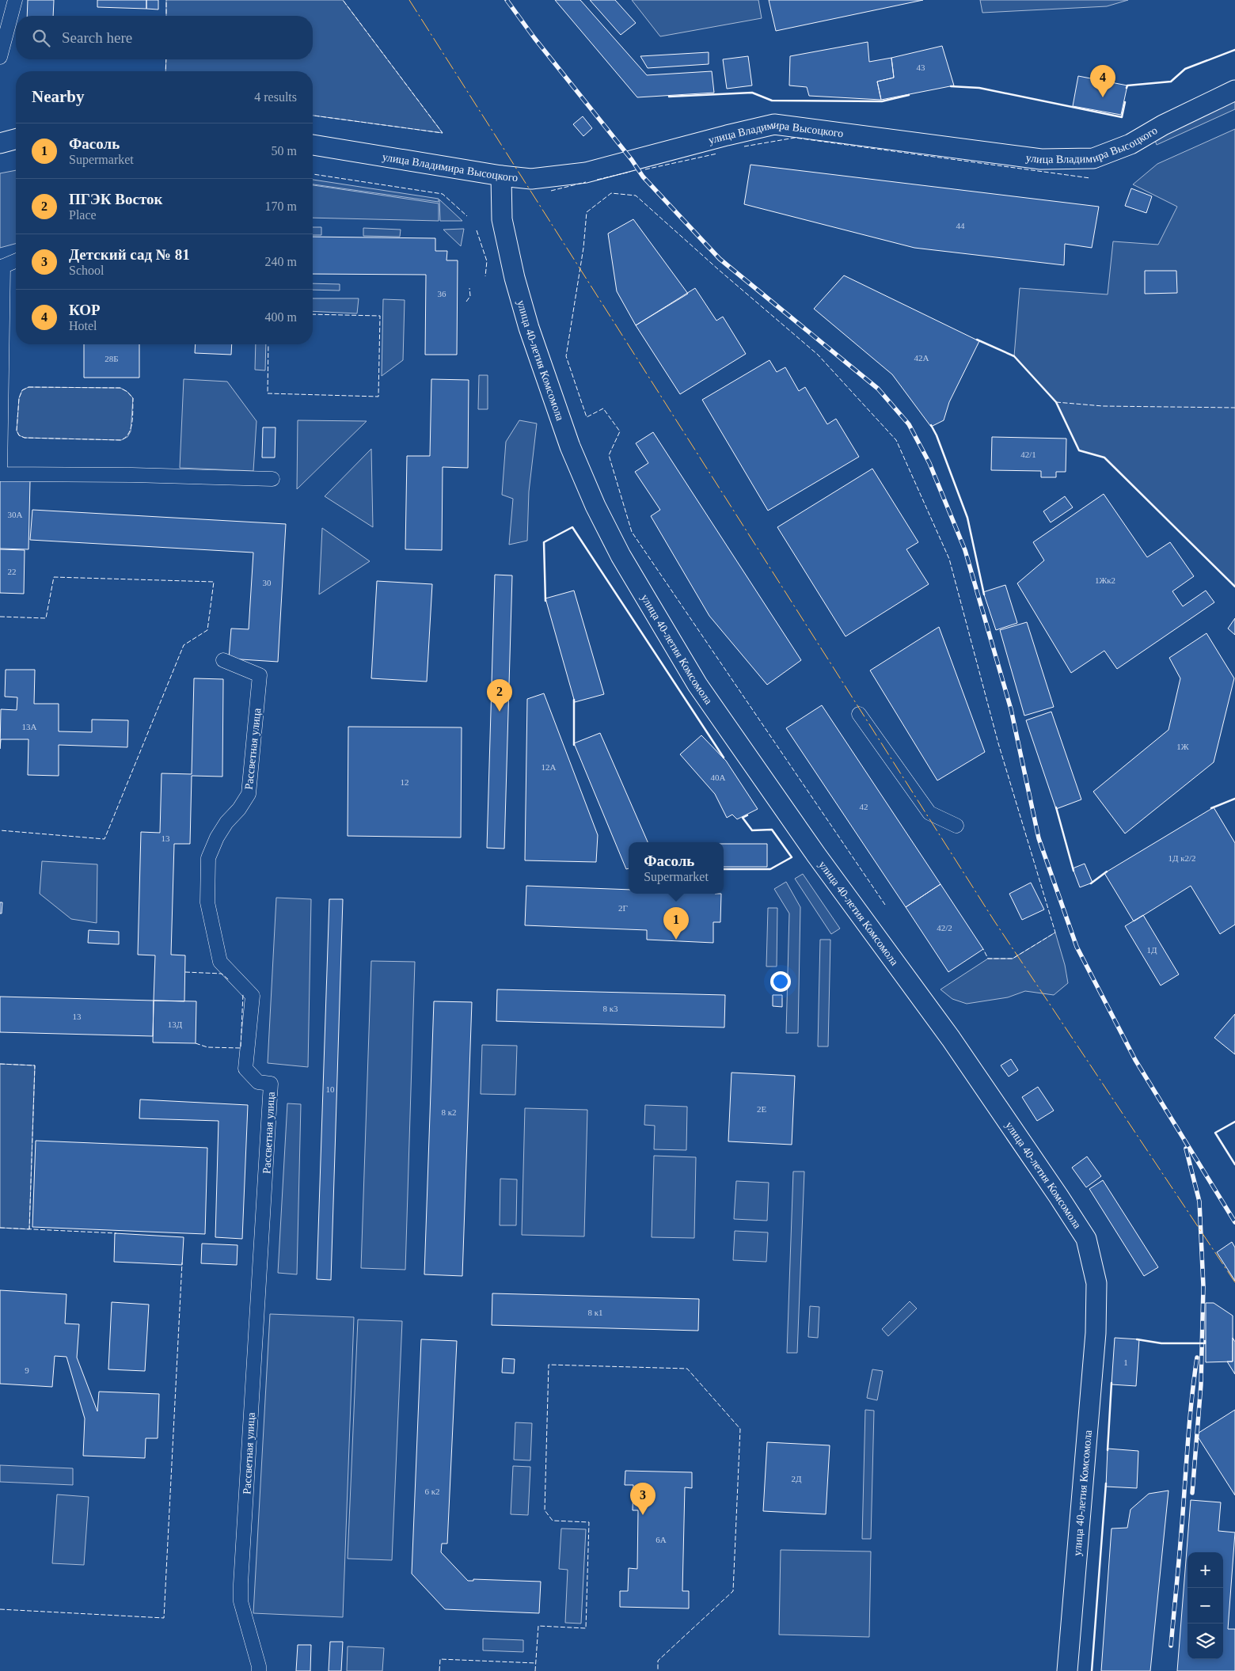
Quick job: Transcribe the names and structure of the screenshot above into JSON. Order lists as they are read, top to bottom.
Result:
{
  "streets": {
    "main road": ["улица Владимира Высоцкого", "улица 40-летия Комсомола"],
    "street": ["Рассветная улица"]
  },
  "crossings": [
    ["улица Владимира Высоцкого", "улица 40-летия Комсомола"]
  ],
  "house_numbers": [
    "43",
    "44",
    "36",
    "42А",
    "28Б",
    "42/1",
    "30А",
    "22",
    "1Жк2",
    "30",
    "13А",
    "1Ж",
    "12А",
    "40А",
    "12",
    "42",
    "13",
    "1Д к2/2",
    "2Г",
    "42/2",
    "1Д",
    "8 к3",
    "13",
    "13Д",
    "10",
    "2Е",
    "8 к2",
    "8 к1",
    "1",
    "9",
    "2Д",
    "6 к2",
    "6А"
  ],
  "page": {
    "search": "Search here",
    "pins": [
      "4",
      "2",
      "1",
      "3"
    ],
    "heading": ["Nearby", "4 results"],
    "list": [
      {
        "mark": "1",
        "name": "Фасоль",
        "note": "Supermarket",
        "value": "50 m"
      },
      {
        "mark": "2",
        "name": "ПГЭК Восток",
        "note": "Place",
        "value": "170 m"
      },
      {
        "mark": "3",
        "name": "Детский сад № 81",
        "note": "School",
        "value": "240 m"
      },
      {
        "mark": "4",
        "name": "КОР",
        "note": "Hotel",
        "value": "400 m"
      }
    ],
    "popup": ["Фасоль", "Supermarket"],
    "map_buttons": ["+", "−"]
  }
}
